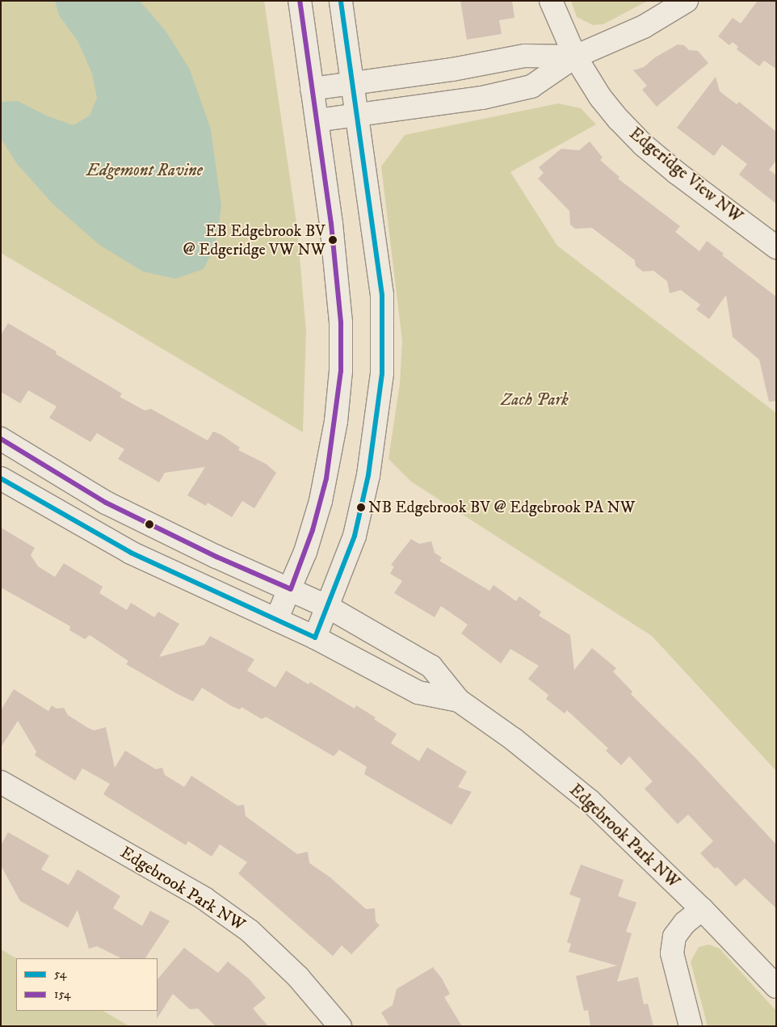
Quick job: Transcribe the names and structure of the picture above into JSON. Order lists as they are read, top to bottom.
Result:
{
  "streets": {
    "street": ["Edgeridge View NW", "Edgebrook Park NW"]
  },
  "parks": ["Edgemont Ravine", "Zach Park"],
  "places": ["EB Edgebrook BV @ Edgeridge VW NW", "NB Edgebrook BV @ Edgebrook PA NW"],
  "lines": ["transit line 54", "transit line 154"],
  "legend": ["54", "154"]
}
